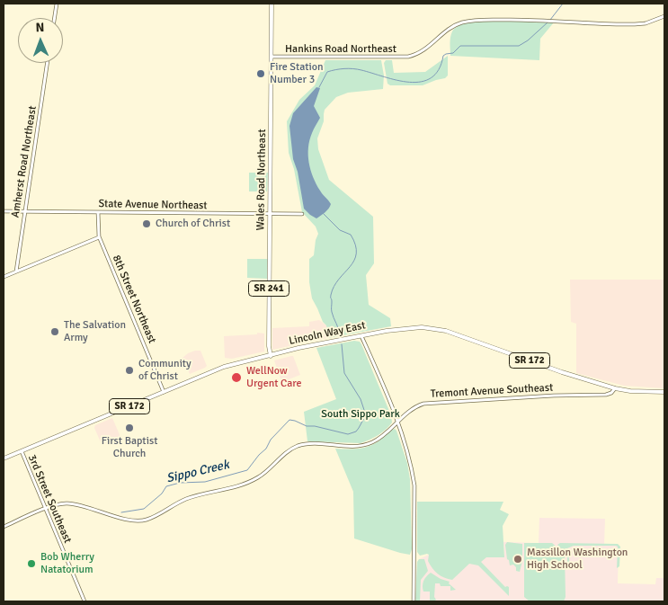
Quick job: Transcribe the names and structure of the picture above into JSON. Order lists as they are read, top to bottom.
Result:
{
  "streets": {
    "main road": [
      "Wales Road Northeast",
      "SR 241",
      "Lincoln Way East",
      "SR 172"
    ],
    "street": [
      "Hankins Road Northeast",
      "Amherst Road Northeast",
      "State Avenue Northeast",
      "8th Street Northeast",
      "Tremont Avenue Southeast",
      "3rd Street Southeast"
    ]
  },
  "crossings": [
    ["Hankins Road Northeast", "Wales Road Northeast"],
    ["Amherst Road Northeast", "State Avenue Northeast"],
    ["Wales Road Northeast", "State Avenue Northeast"],
    ["Wales Road Northeast", "Lincoln Way East"],
    ["State Avenue Northeast", "8th Street Northeast"],
    ["8th Street Northeast", "Lincoln Way East"],
    ["Lincoln Way East", "Tremont Avenue Southeast"],
    ["Lincoln Way East", "3rd Street Southeast"],
    ["Tremont Avenue Southeast", "3rd Street Southeast"]
  ],
  "water": ["Sippo Creek"],
  "parks": ["South Sippo Park"],
  "places": [
    "Fire Station Number 3",
    "Church of Christ",
    "The Salvation Army",
    "Community of Christ",
    "WellNow Urgent Care",
    "First Baptist Church",
    "Massillon Washington High School",
    "Bob Wherry Natatorium"
  ],
  "north": "top"
}
